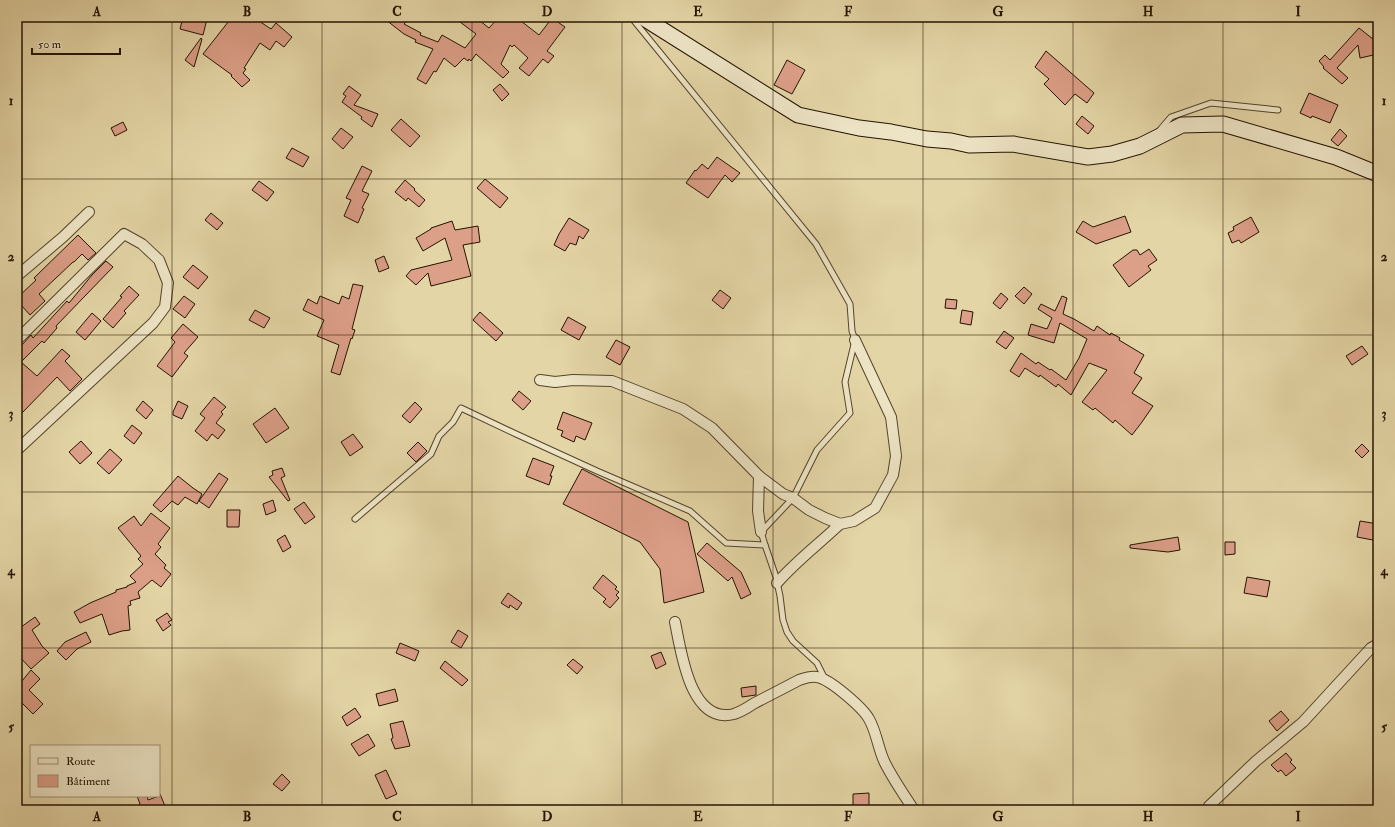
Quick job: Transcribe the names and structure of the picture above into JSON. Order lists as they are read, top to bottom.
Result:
{
  "legend": ["Route", "Bâtiment"],
  "scale_bar": "50 m",
  "grid": {
    "columns": [
      "A",
      "B",
      "C",
      "D",
      "E",
      "F",
      "G",
      "H",
      "I"
    ],
    "rows": [
      "1",
      "2",
      "3",
      "4",
      "5"
    ]
  }
}
